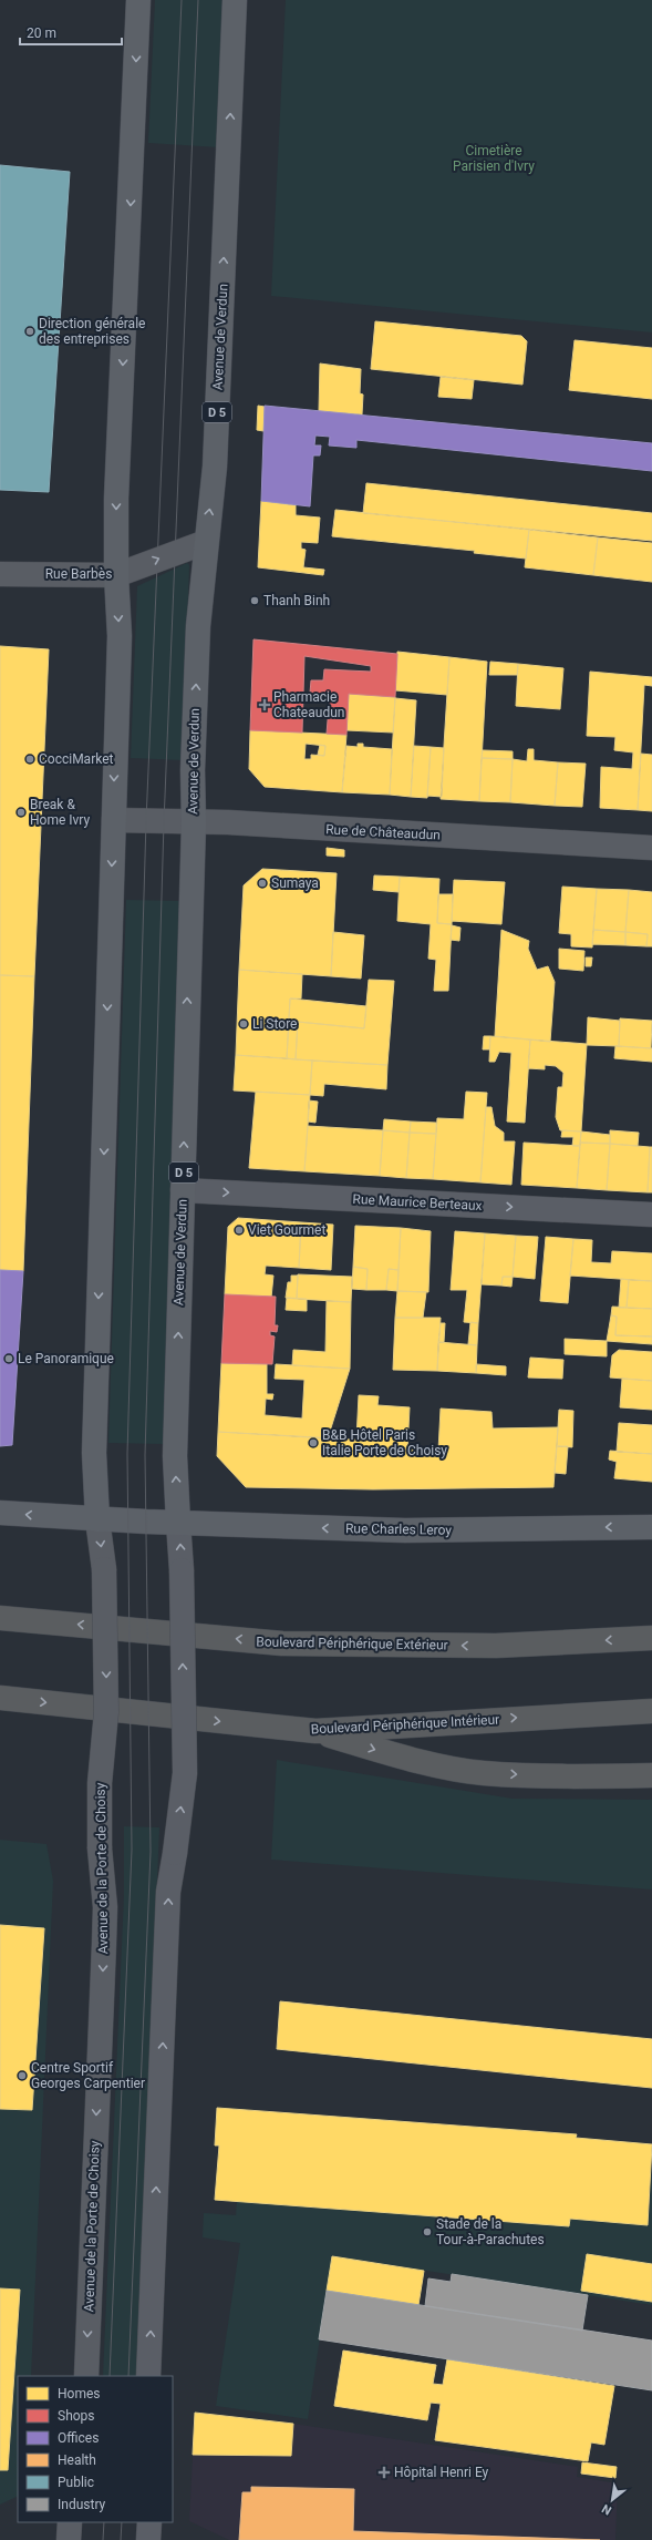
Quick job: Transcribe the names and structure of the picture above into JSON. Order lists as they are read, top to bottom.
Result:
{
  "streets": {
    "highway": ["Boulevard Périphérique Extérieur", "Boulevard Périphérique Intérieur"],
    "main road": [
      "Avenue de Verdun",
      "D 5",
      "Rue Barbès",
      "Rue de Châteaudun",
      "Rue Charles Leroy",
      "Avenue de la Porte de Choisy"
    ],
    "street": ["Rue Maurice Berteaux"]
  },
  "crossings": [
    ["Avenue de Verdun", "Rue Barbès"],
    ["Avenue de Verdun", "Rue de Châteaudun"],
    ["Avenue de Verdun", "Rue Maurice Berteaux"],
    ["Avenue de Verdun", "Rue Charles Leroy"],
    ["Rue Charles Leroy", "Avenue de la Porte de Choisy"]
  ],
  "one_way": [
    "Rue Barbès",
    "Rue Maurice Berteaux",
    "Rue Charles Leroy",
    "Avenue de la Porte de Choisy"
  ],
  "parks": ["Cimetière Parisien d'Ivry"],
  "places": {
    "other": [
      "Direction générale des entreprises",
      "Thanh Binh",
      "CocciMarket",
      "Break & Home Ivry",
      "Sumaya",
      "Li Store",
      "Viet Gourmet",
      "Le Panoramique",
      "B&B Hôtel Paris Italie Porte de Choisy",
      "Centre Sportif Georges Carpentier",
      "Stade de la Tour-à-Parachutes"
    ],
    "health": ["Pharmacie Chateaudun", "Hôpital Henri Ey"]
  },
  "legend": [
    "Homes",
    "Shops",
    "Offices",
    "Health",
    "Public",
    "Industry"
  ],
  "scale_bar": "20 m",
  "north": "bottom left"
}
